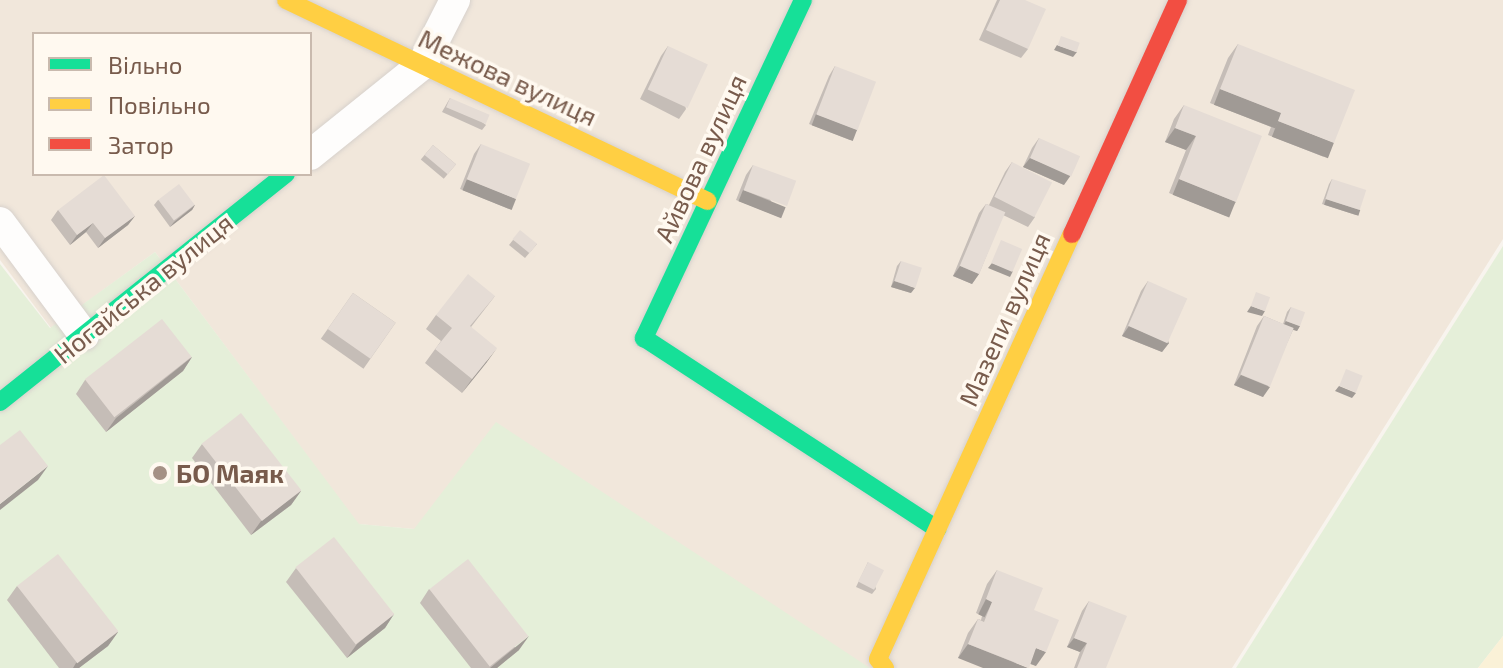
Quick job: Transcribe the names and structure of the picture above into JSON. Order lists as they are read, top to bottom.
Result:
{
  "streets": {
    "street": [
      "Межова вулиця",
      "Айвова вулиця",
      "Ногайська вулиця",
      "Мазепи вулиця"
    ]
  },
  "crossings": [
    ["Межова вулиця", "Айвова вулиця"],
    ["Айвова вулиця", "Мазепи вулиця"]
  ],
  "places": ["БО Маяк"],
  "legend": ["Вільно", "Повільно", "Затор"]
}
